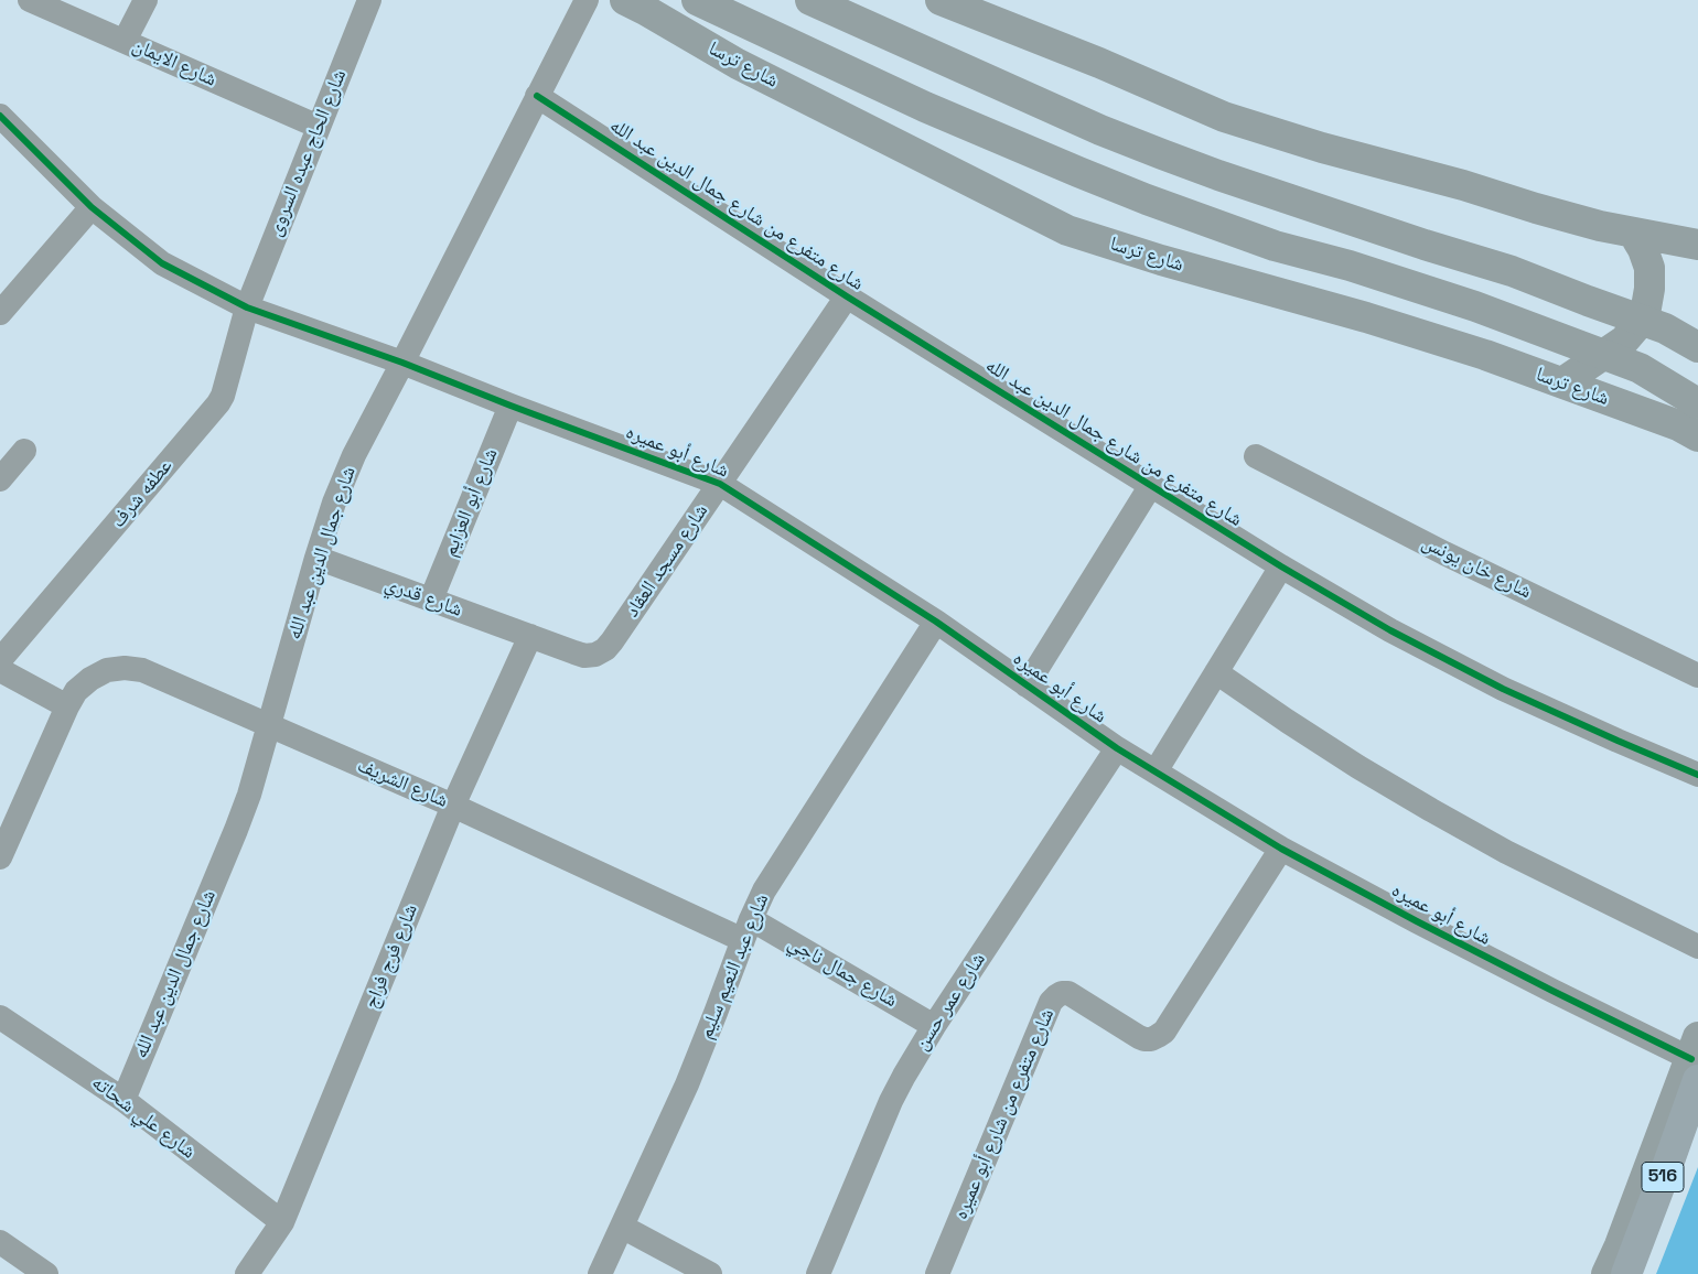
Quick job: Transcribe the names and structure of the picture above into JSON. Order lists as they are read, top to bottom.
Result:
{
  "streets": {
    "highway": ["516"],
    "main road": ["شارع ترسا"],
    "street": [
      "شارع الايمان",
      "شارع الحاج عبده السروى",
      "شارع متفرع من شارع جمال الدين عبد الله",
      "شارع أبو عميره",
      "عطفه شرف",
      "شارع أبو العزايم",
      "شارع جمال الدين عبد الله",
      "شارع مسجد العقاد",
      "شارع خان يونس",
      "شارع قدري",
      "شارع الشريف",
      "شارع فرج فراج",
      "شارع عبد النعيم سليم",
      "شارع جمال ناجي",
      "شارع عمر حسن",
      "شارع متفرع من شارع أبو عميره",
      "شارع علي شحاته"
    ]
  },
  "crossings": [
    ["شارع الايمان", "شارع الحاج عبده السروى"],
    ["شارع الحاج عبده السروى", "شارع أبو عميره"],
    ["شارع الحاج عبده السروى", "عطفه شرف"],
    ["شارع متفرع من شارع جمال الدين عبد الله", "شارع جمال الدين عبد الله"],
    ["شارع متفرع من شارع جمال الدين عبد الله", "شارع مسجد العقاد"],
    ["شارع أبو عميره", "عطفه شرف"],
    ["شارع أبو عميره", "شارع أبو العزايم"],
    ["شارع أبو عميره", "شارع جمال الدين عبد الله"],
    ["شارع أبو عميره", "شارع مسجد العقاد"],
    ["شارع أبو عميره", "شارع عبد النعيم سليم"],
    ["شارع أبو عميره", "شارع عمر حسن"],
    ["شارع أبو عميره", "شارع متفرع من شارع أبو عميره"],
    ["شارع أبو عميره", "516"],
    ["شارع أبو العزايم", "شارع قدري"],
    ["شارع جمال الدين عبد الله", "شارع قدري"],
    ["شارع جمال الدين عبد الله", "شارع الشريف"],
    ["شارع جمال الدين عبد الله", "شارع علي شحاته"],
    ["شارع مسجد العقاد", "شارع قدري"],
    ["شارع مسجد العقاد", "شارع فرج فراج"],
    ["شارع قدري", "شارع فرج فراج"],
    ["شارع الشريف", "شارع فرج فراج"],
    ["شارع الشريف", "شارع عبد النعيم سليم"],
    ["شارع الشريف", "شارع جمال ناجي"],
    ["شارع فرج فراج", "شارع علي شحاته"],
    ["شارع عبد النعيم سليم", "شارع جمال ناجي"],
    ["شارع جمال ناجي", "شارع عمر حسن"]
  ]
}
